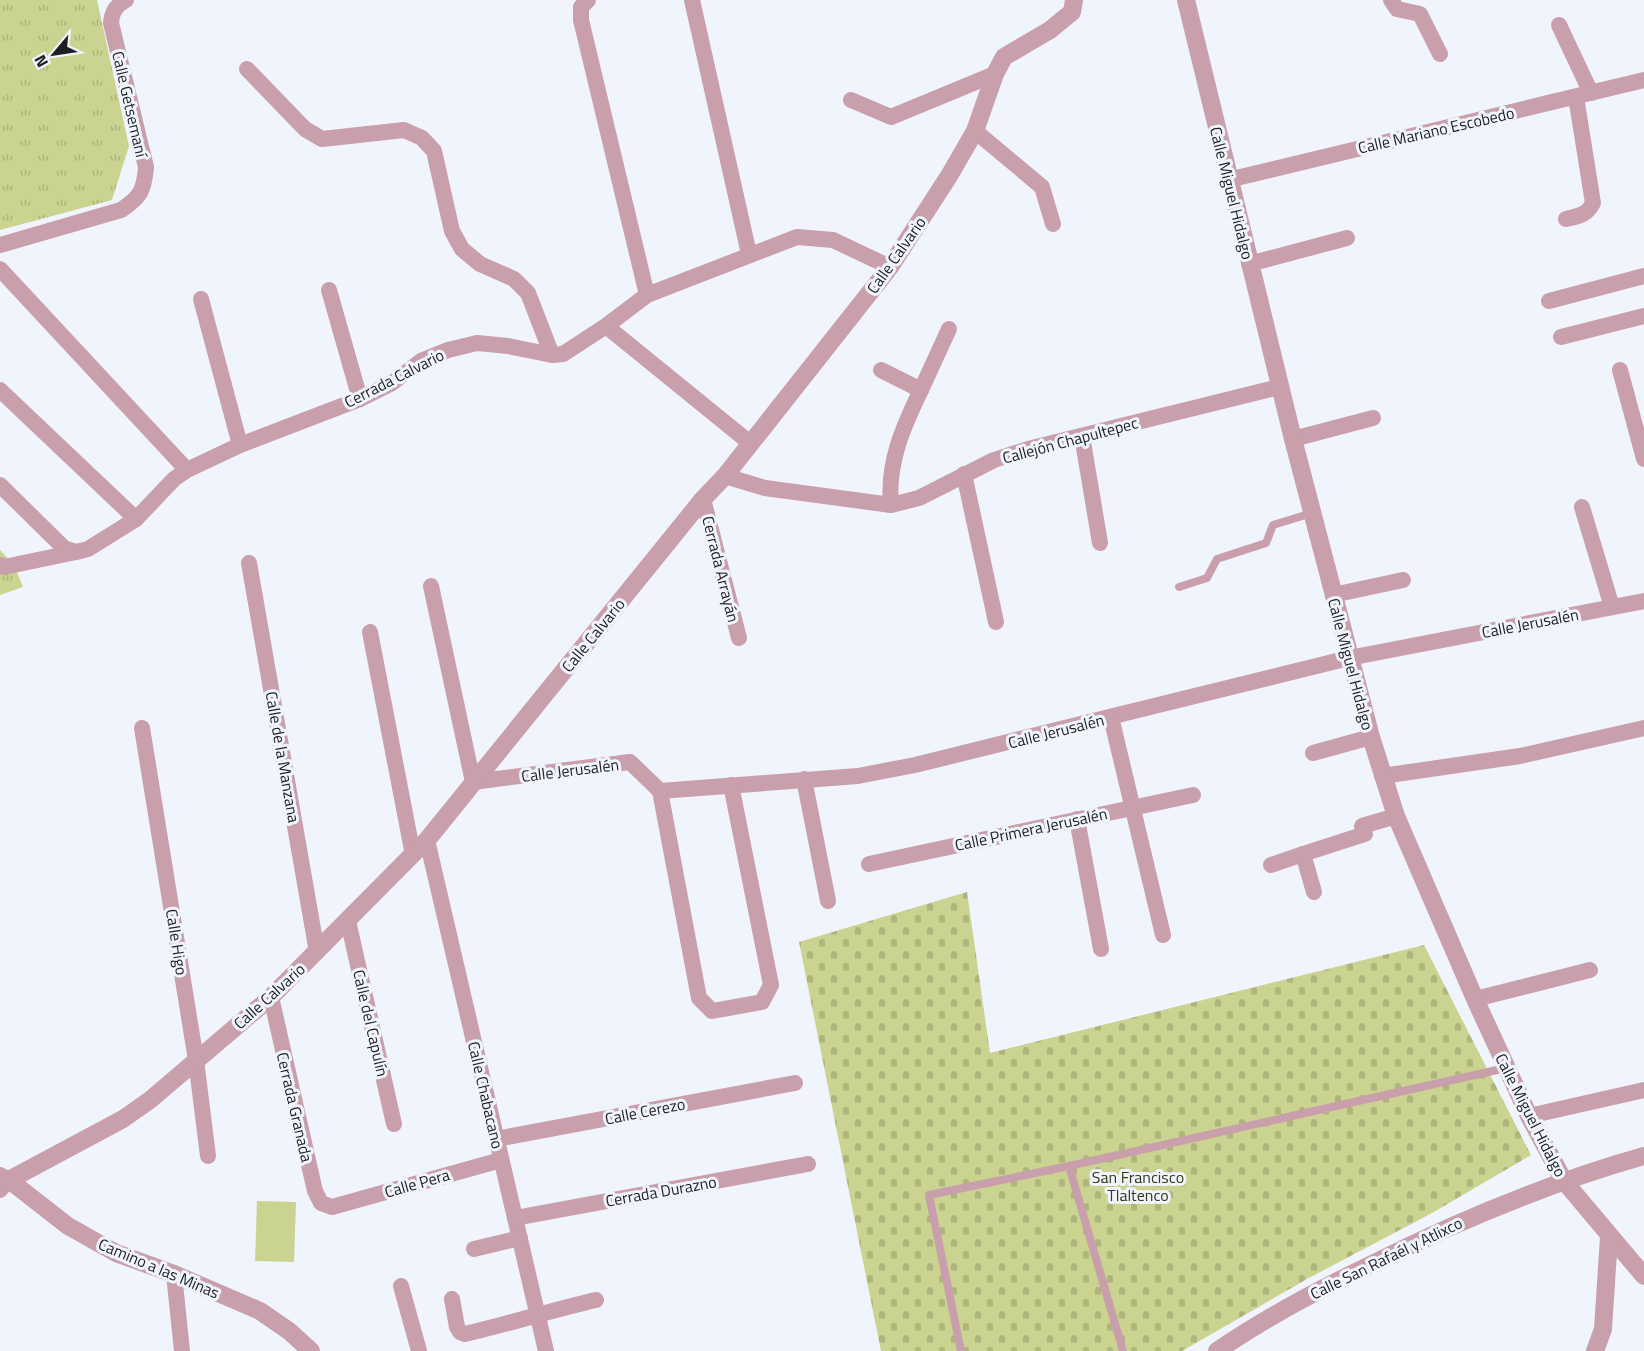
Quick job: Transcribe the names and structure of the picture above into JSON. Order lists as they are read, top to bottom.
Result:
{
  "streets": {
    "street": [
      "Calle Getsemaní",
      "Calle Mariano Escobedo",
      "Calle Miguel Hidalgo",
      "Calle Calvario",
      "Cerrada Calvario",
      "Callejón Chapultepec",
      "Cerrada Arrayán",
      "Calle Jerusalén",
      "Calle de la Manzana",
      "Calle Primera Jerusalén",
      "Calle Higo",
      "Calle del Capulín",
      "Calle Chabacano",
      "Cerrada Granada",
      "Calle Cerezo",
      "Calle Pera",
      "Cerrada Durazno",
      "Calle San Rafaél y Atlixco",
      "Camino a las Minas"
    ]
  },
  "crossings": [
    ["Calle Mariano Escobedo", "Calle Miguel Hidalgo"],
    ["Calle Miguel Hidalgo", "Callejón Chapultepec"],
    ["Calle Miguel Hidalgo", "Calle Jerusalén"],
    ["Calle Miguel Hidalgo", "Calle San Rafaél y Atlixco"],
    ["Calle Calvario", "Callejón Chapultepec"],
    ["Calle Calvario", "Cerrada Arrayán"],
    ["Calle Calvario", "Calle Jerusalén"],
    ["Calle Calvario", "Calle de la Manzana"],
    ["Calle Calvario", "Calle Higo"],
    ["Calle Calvario", "Calle del Capulín"],
    ["Calle Calvario", "Calle Chabacano"],
    ["Calle Calvario", "Cerrada Granada"],
    ["Calle Calvario", "Camino a las Minas"],
    ["Calle Chabacano", "Calle Cerezo"],
    ["Calle Chabacano", "Calle Pera"],
    ["Calle Chabacano", "Cerrada Durazno"],
    ["Cerrada Granada", "Calle Pera"]
  ],
  "parks": ["San Francisco Tlaltenco"],
  "north": "bottom left"
}
